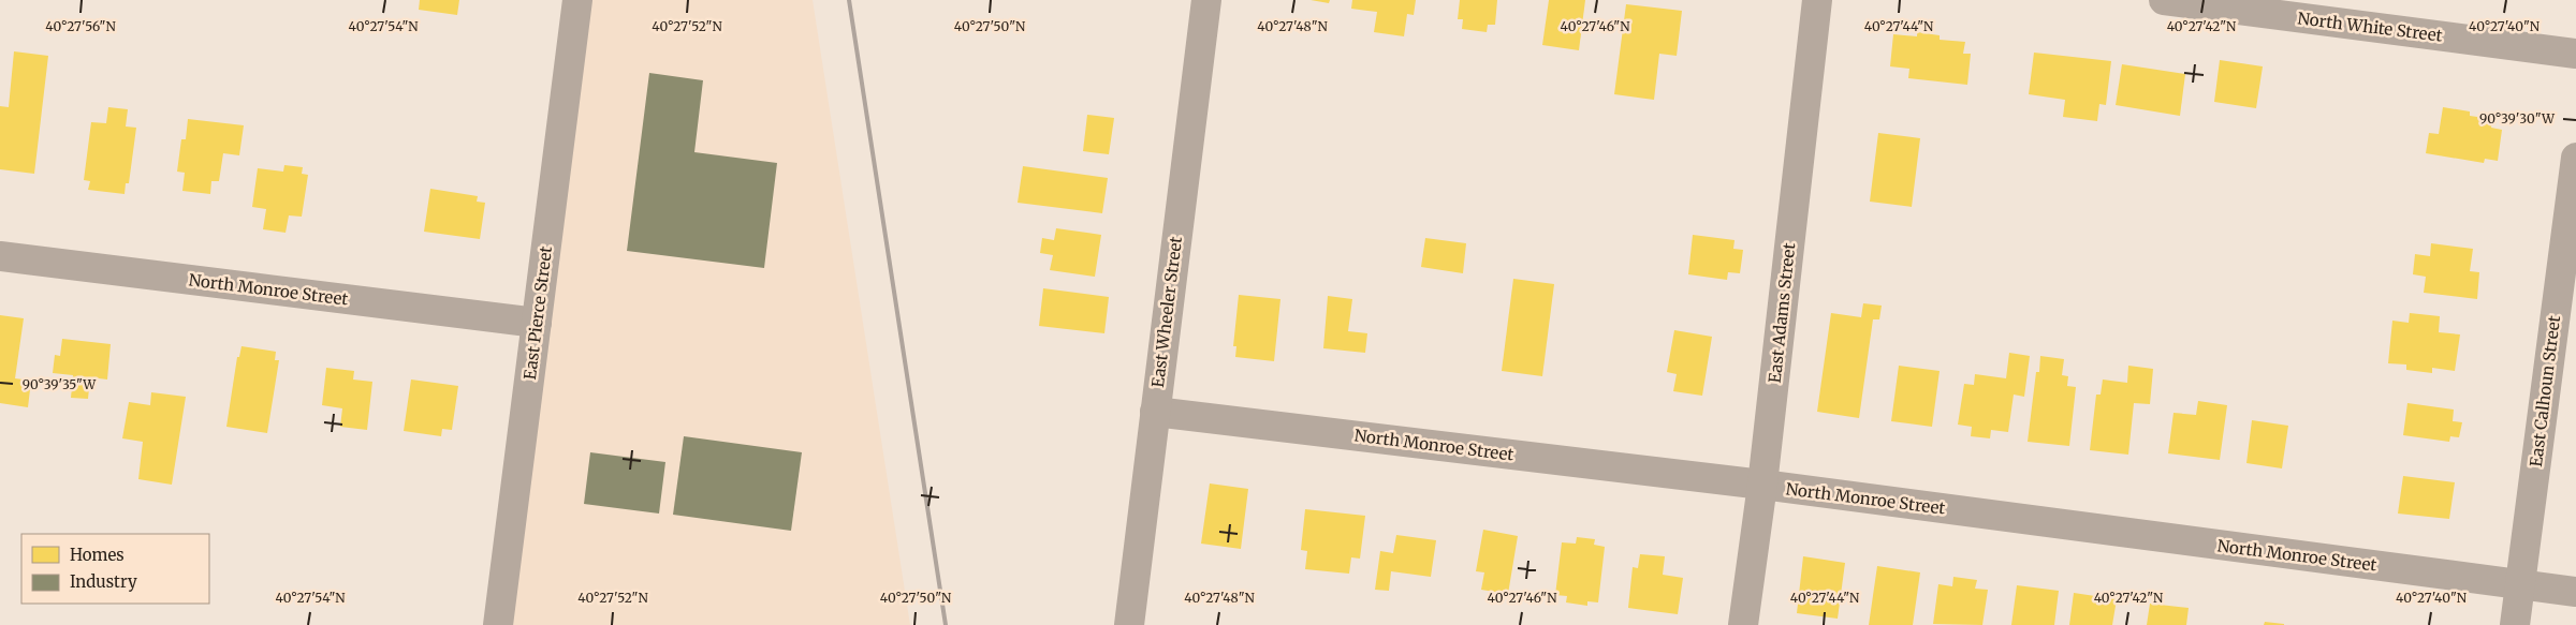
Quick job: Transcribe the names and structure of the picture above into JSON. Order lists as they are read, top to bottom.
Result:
{
  "streets": {
    "street": [
      "North White Street",
      "North Monroe Street",
      "East Wheeler Street",
      "East Pierce Street",
      "East Adams Street",
      "East Calhoun Street"
    ]
  },
  "crossings": [
    ["North Monroe Street", "East Wheeler Street"],
    ["North Monroe Street", "East Pierce Street"],
    ["North Monroe Street", "East Adams Street"],
    ["North Monroe Street", "East Calhoun Street"]
  ],
  "legend": ["Homes", "Industry"],
  "coordinates": [
    "40°27'56\"N",
    "40°27'54\"N",
    "40°27'52\"N",
    "40°27'50\"N",
    "40°27'48\"N",
    "40°27'46\"N",
    "40°27'44\"N",
    "40°27'42\"N",
    "40°27'40\"N",
    "90°39'30\"W",
    "90°39'35\"W"
  ]
}
